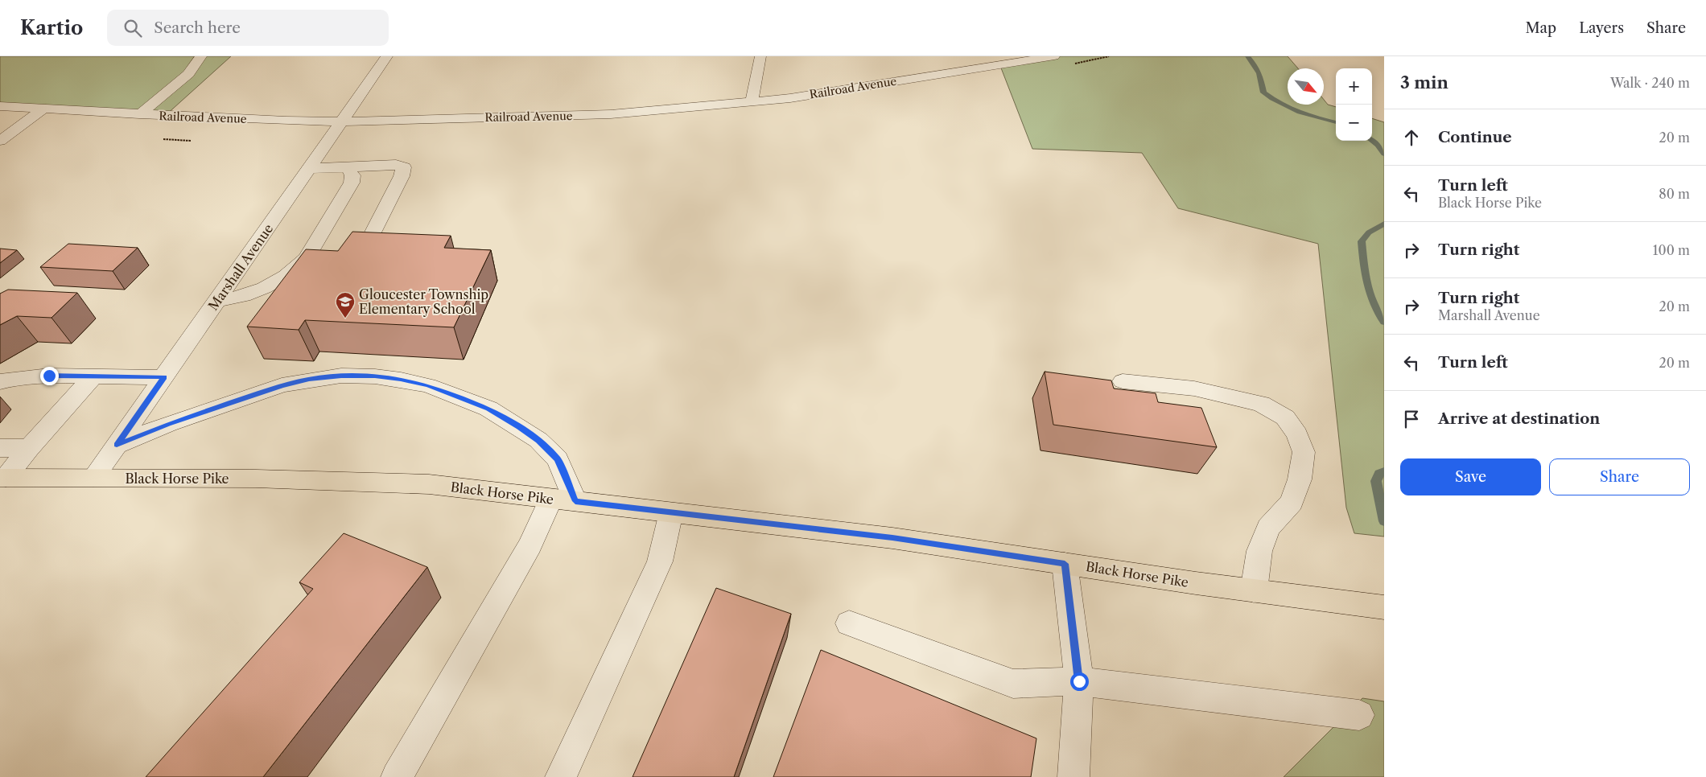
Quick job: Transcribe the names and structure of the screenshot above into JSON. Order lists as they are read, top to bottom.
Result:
{
  "streets": {
    "main road": ["Black Horse Pike"],
    "street": ["Railroad Avenue", "Marshall Avenue"]
  },
  "crossings": [
    ["Railroad Avenue", "Marshall Avenue"],
    ["Marshall Avenue", "Black Horse Pike"]
  ],
  "places": {
    "school or university": ["Gloucester Township Elementary School"]
  },
  "north": "bottom right",
  "page": {
    "header": "Kartio",
    "search": "Search here",
    "nav": ["Map", "Layers", "Share"],
    "heading": ["3 min", "Walk · 240 m"],
    "map_buttons": ["+", "−"],
    "list": [
      ["Continue", "20 m"],
      ["Turn left", "Black Horse Pike", "80 m"],
      ["Turn right", "100 m"],
      ["Turn right", "Marshall Avenue", "20 m"],
      ["Turn left", "20 m"],
      "Arrive at destination"
    ],
    "buttons": ["Save", "Share"]
  }
}
